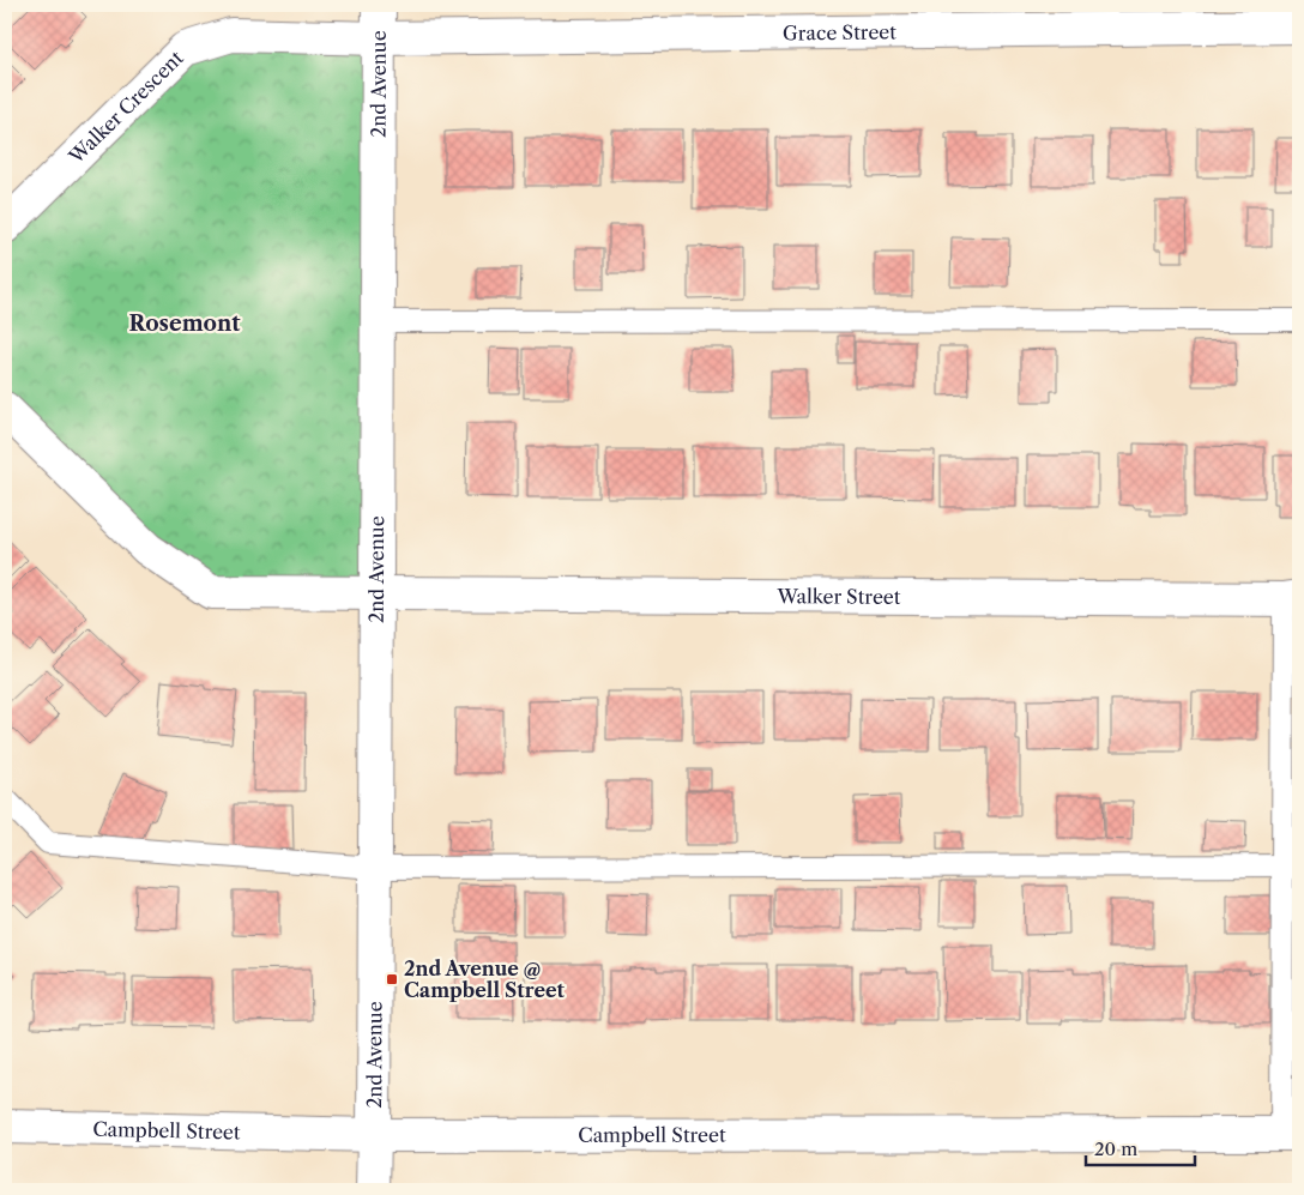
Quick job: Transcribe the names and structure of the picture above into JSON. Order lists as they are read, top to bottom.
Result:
{
  "streets": {
    "street": [
      "Grace Street",
      "2nd Avenue",
      "Walker Crescent",
      "Walker Street",
      "Campbell Street"
    ]
  },
  "crossings": [
    ["Grace Street", "2nd Avenue"],
    ["Grace Street", "Walker Crescent"],
    ["2nd Avenue", "Walker Crescent"],
    ["2nd Avenue", "Walker Street"],
    ["2nd Avenue", "Campbell Street"]
  ],
  "districts": ["Rosemont"],
  "places": {
    "transit": ["2nd Avenue @ Campbell Street"]
  },
  "scale_bar": "20 m"
}
